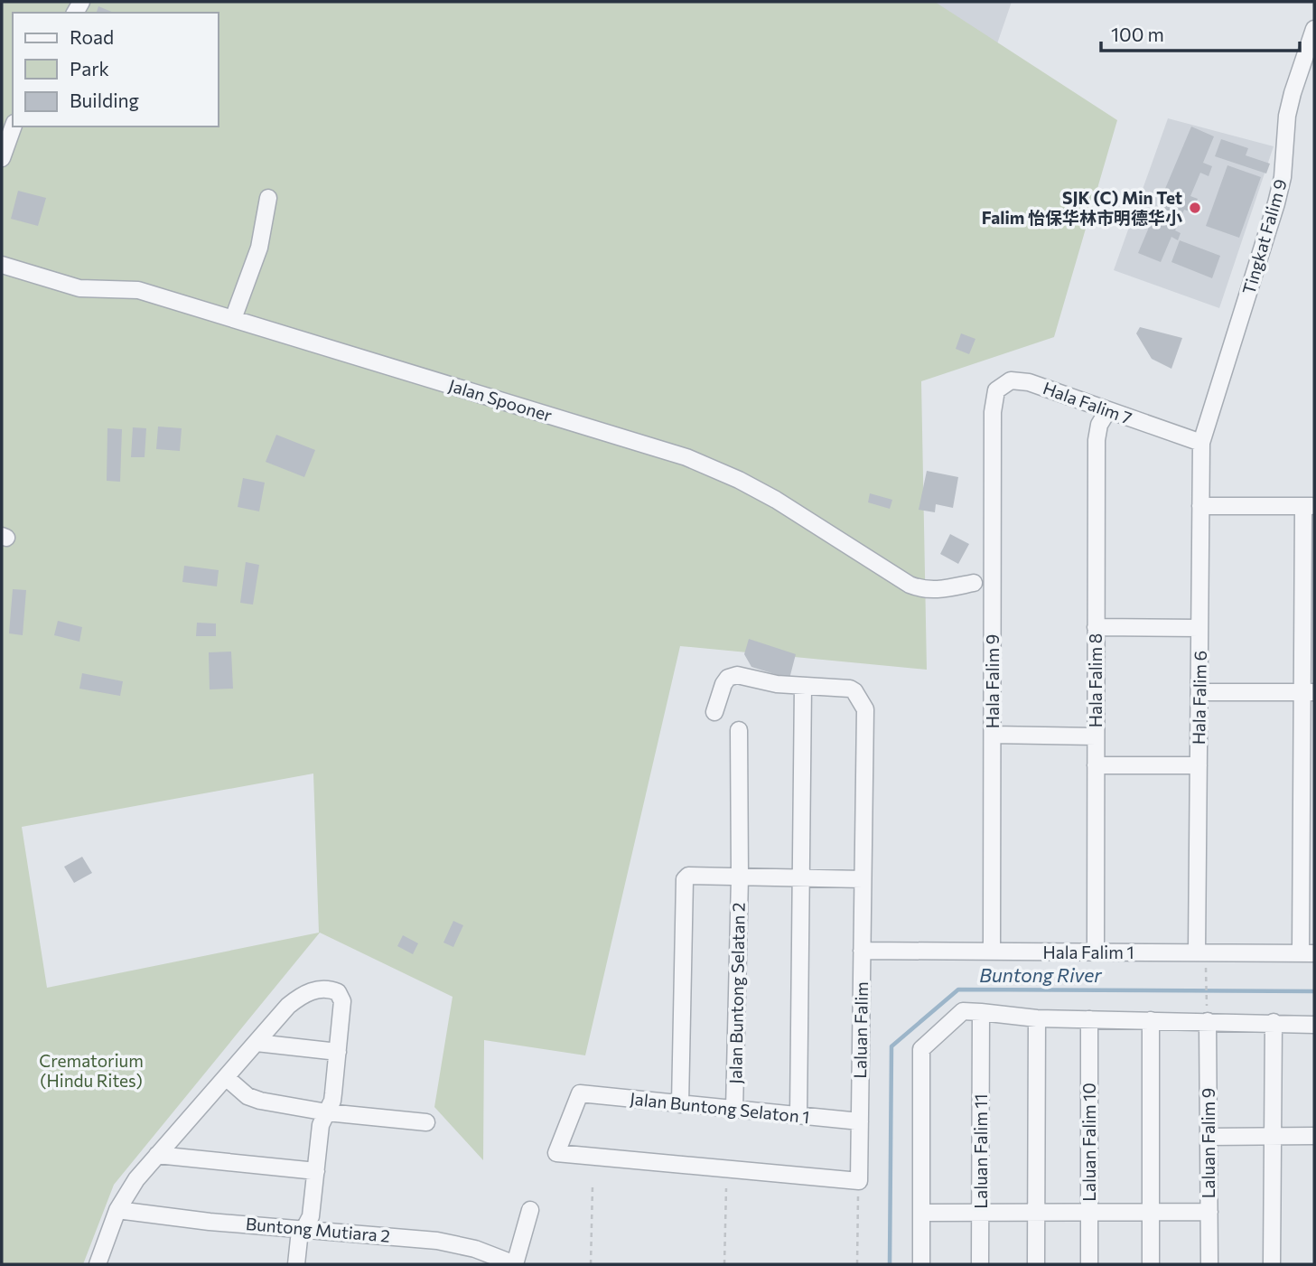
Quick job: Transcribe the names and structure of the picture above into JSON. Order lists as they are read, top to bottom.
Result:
{
  "streets": {
    "street": [
      "Tingkat Falim 9",
      "Jalan Spooner",
      "Hala Falim 7",
      "Hala Falim 8",
      "Hala Falim 9",
      "Hala Falim 6",
      "Hala Falim 1",
      "Jalan Buntong Selatan 2",
      "Laluan Falim",
      "Jalan Buntong Selaton 1",
      "Laluan Falim 10",
      "Laluan Falim 9",
      "Laluan Falim 11",
      "Buntong Mutiara 2"
    ]
  },
  "crossings": [
    ["Tingkat Falim 9", "Hala Falim 7"],
    ["Tingkat Falim 9", "Hala Falim 6"],
    ["Hala Falim 7", "Hala Falim 8"],
    ["Hala Falim 7", "Hala Falim 9"],
    ["Hala Falim 7", "Hala Falim 6"],
    ["Hala Falim 8", "Hala Falim 1"],
    ["Hala Falim 9", "Hala Falim 1"],
    ["Hala Falim 6", "Hala Falim 1"],
    ["Hala Falim 1", "Laluan Falim"],
    ["Jalan Buntong Selatan 2", "Jalan Buntong Selaton 1"],
    ["Laluan Falim", "Jalan Buntong Selaton 1"]
  ],
  "water": ["Buntong River"],
  "parks": ["Crematorium (Hindu Rites)"],
  "places": ["SJK (C) Min Tet Falim 怡保华林市明德华小"],
  "legend": ["Road", "Park", "Building"],
  "scale_bar": "100 m"
}
